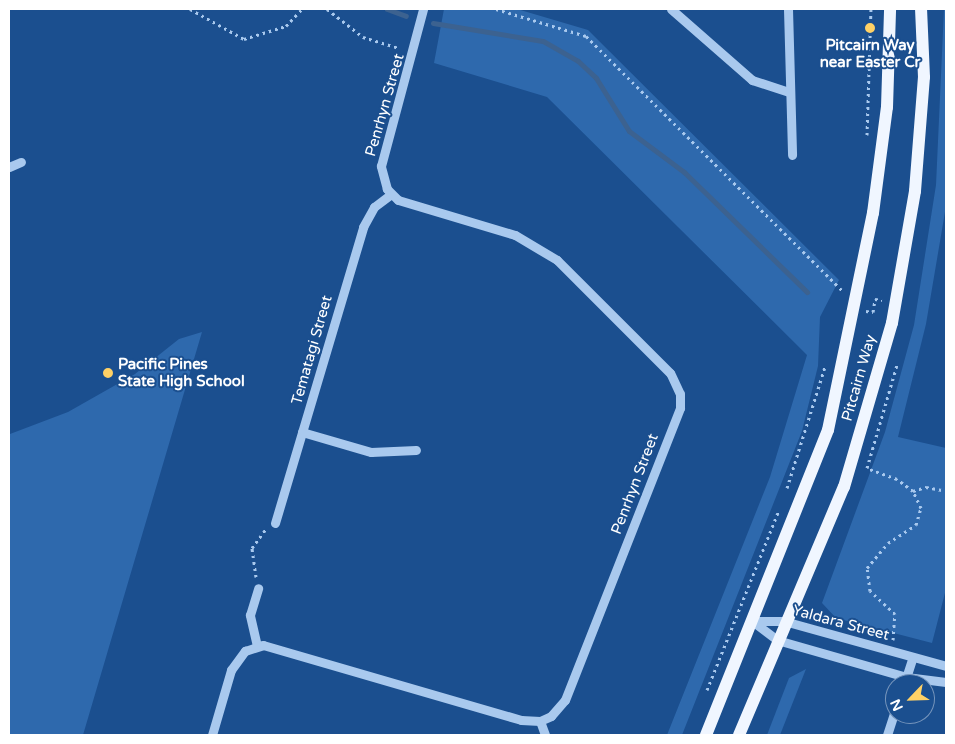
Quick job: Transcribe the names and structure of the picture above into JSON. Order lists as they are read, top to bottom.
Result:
{
  "streets": {
    "main road": ["Pitcairn Way"],
    "street": ["Penrhyn Street", "Tematagi Street", "Yaldara Street"]
  },
  "crossings": [
    ["Penrhyn Street", "Tematagi Street"],
    ["Pitcairn Way", "Yaldara Street"]
  ],
  "places": ["Pitcairn Way near Easter Cr", "Pacific Pines State High School"],
  "north": "bottom left"
}
